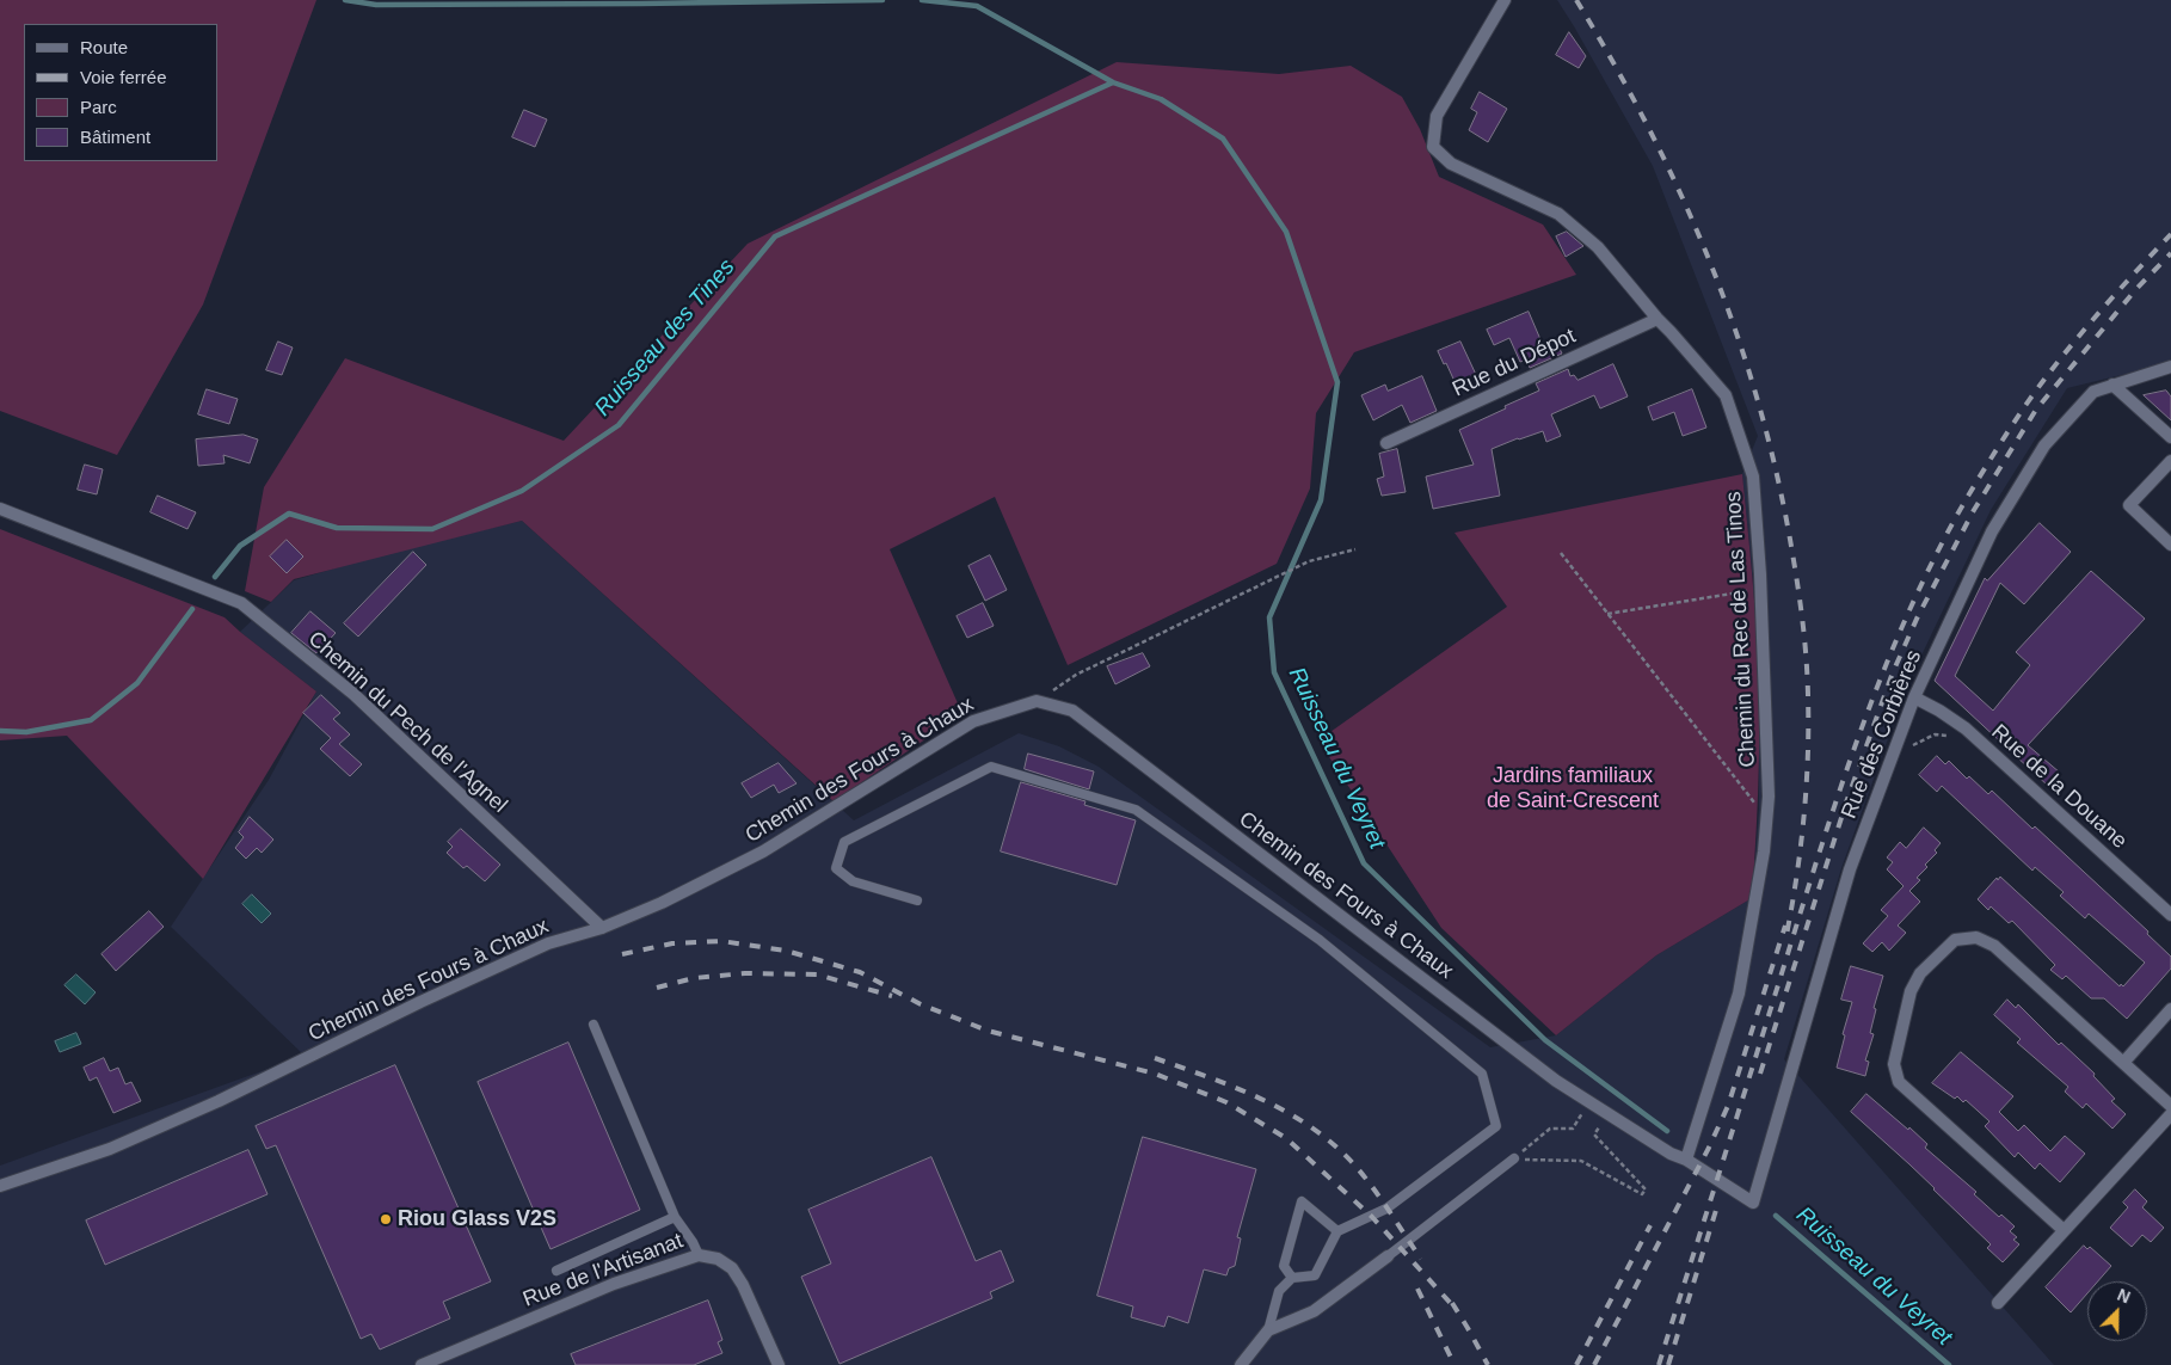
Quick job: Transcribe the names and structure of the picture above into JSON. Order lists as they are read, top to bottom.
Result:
{
  "streets": {
    "street": [
      "Rue du Dépot",
      "Chemin du Rec de Las Tinos",
      "Chemin du Pech de l'Agnel",
      "Rue des Corbières",
      "Chemin des Fours à Chaux",
      "Rue de la Douane",
      "Rue de l'Artisanat"
    ]
  },
  "crossings": [
    ["Rue du Dépot", "Chemin du Rec de Las Tinos"],
    ["Chemin du Rec de Las Tinos", "Chemin des Fours à Chaux"],
    ["Chemin du Pech de l'Agnel", "Chemin des Fours à Chaux"],
    ["Rue des Corbières", "Chemin des Fours à Chaux"],
    ["Rue des Corbières", "Rue de la Douane"]
  ],
  "water": ["Ruisseau des Tines", "Ruisseau du Veyret"],
  "parks": ["Jardins familiaux de Saint-Crescent"],
  "places": ["Riou Glass V2S"],
  "legend": [
    "Route",
    "Voie ferrée",
    "Parc",
    "Bâtiment"
  ],
  "north": "top right"
}
